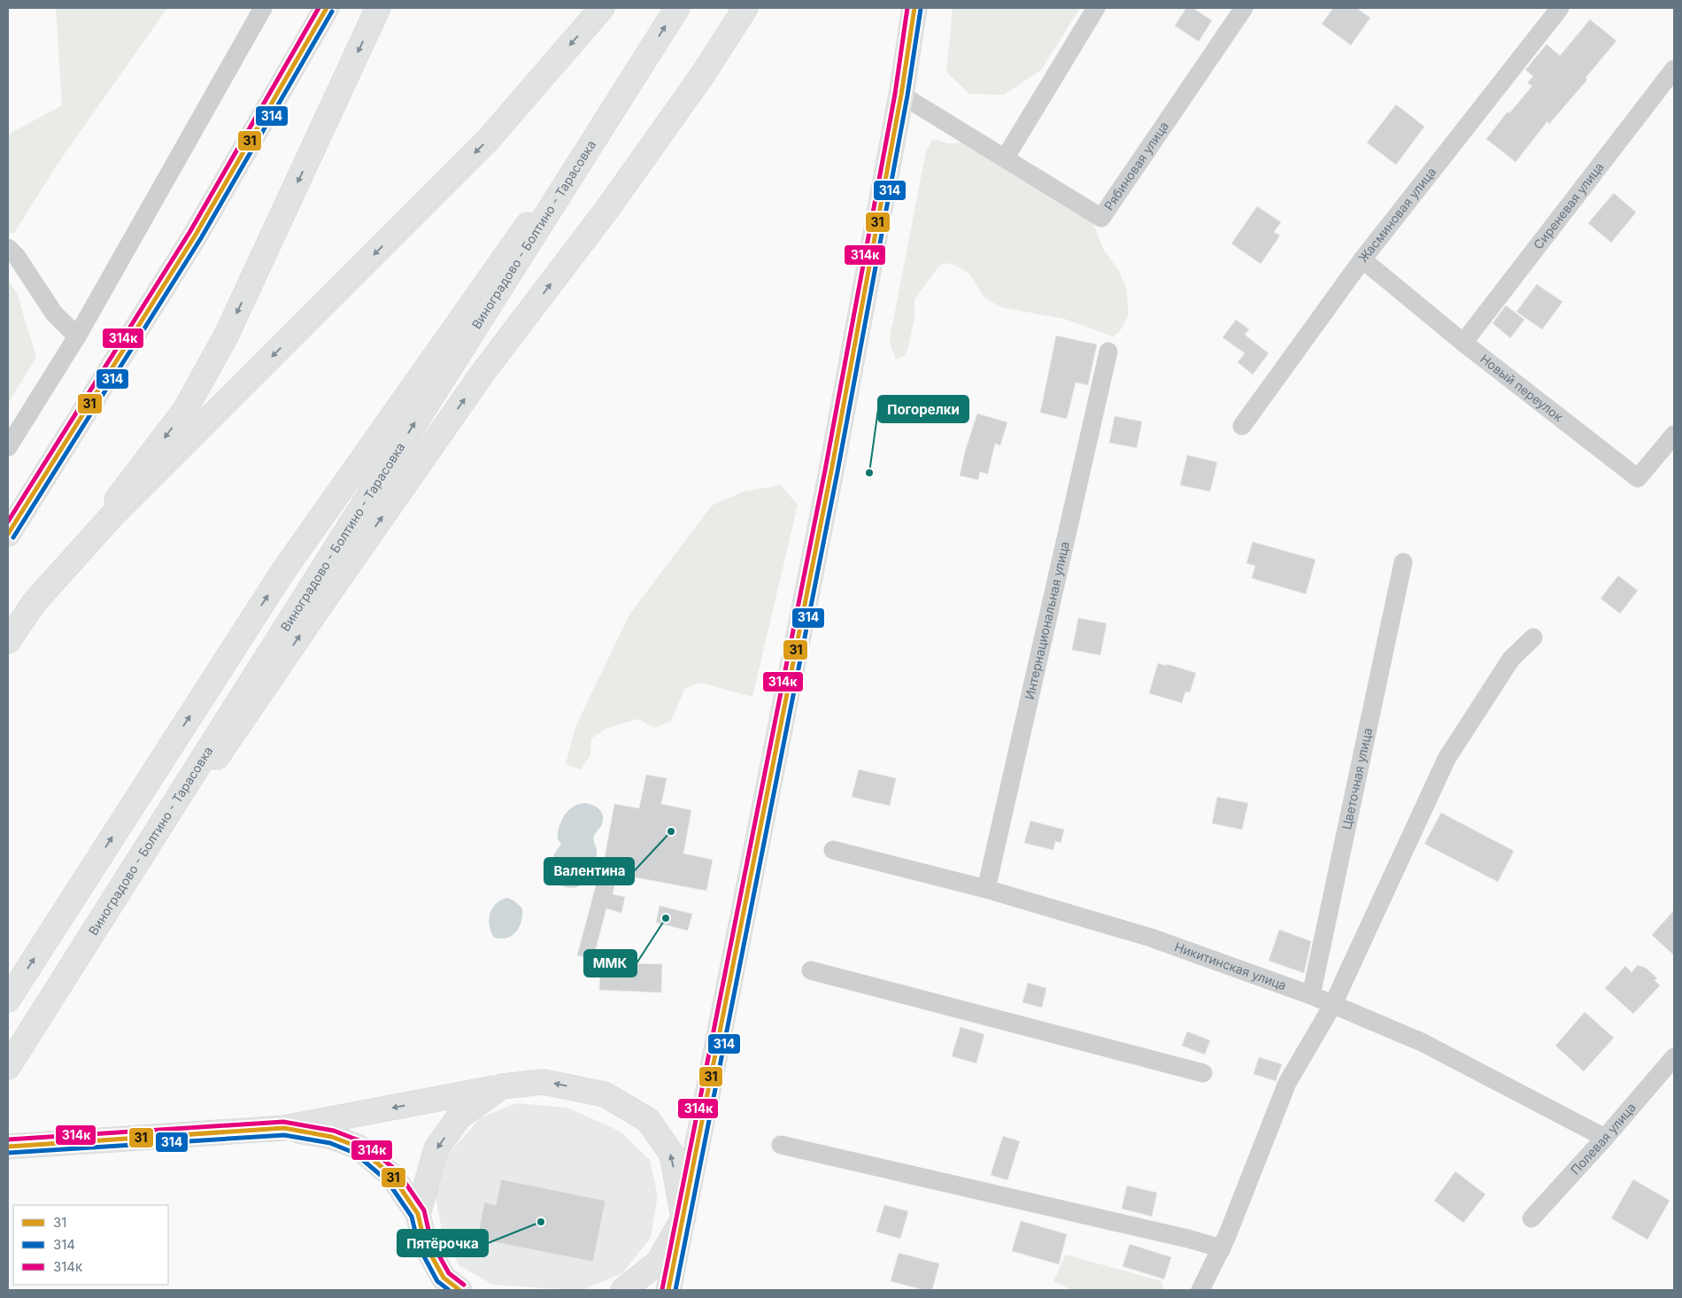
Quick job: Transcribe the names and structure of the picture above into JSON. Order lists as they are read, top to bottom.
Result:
{
  "streets": {
    "main road": ["Виноградово - Болтино - Тарасовка"],
    "street": [
      "Рябиновая улица",
      "Сиреневая улица",
      "Жасминовая улица",
      "Новый переулок",
      "Интернациональная улица",
      "Цветочная улица",
      "Никитинская улица",
      "Полевая улица"
    ]
  },
  "crossings": [
    ["Сиреневая улица", "Новый переулок"],
    ["Жасминовая улица", "Новый переулок"],
    ["Интернациональная улица", "Никитинская улица"],
    ["Цветочная улица", "Никитинская улица"],
    ["Никитинская улица", "Полевая улица"]
  ],
  "places": [
    "Погорелки",
    "Валентина",
    "ММК",
    "Пятёрочка"
  ],
  "lines": ["transit line 31", "transit line 314к", "transit line 314"],
  "legend": ["31", "314", "314к"]
}
